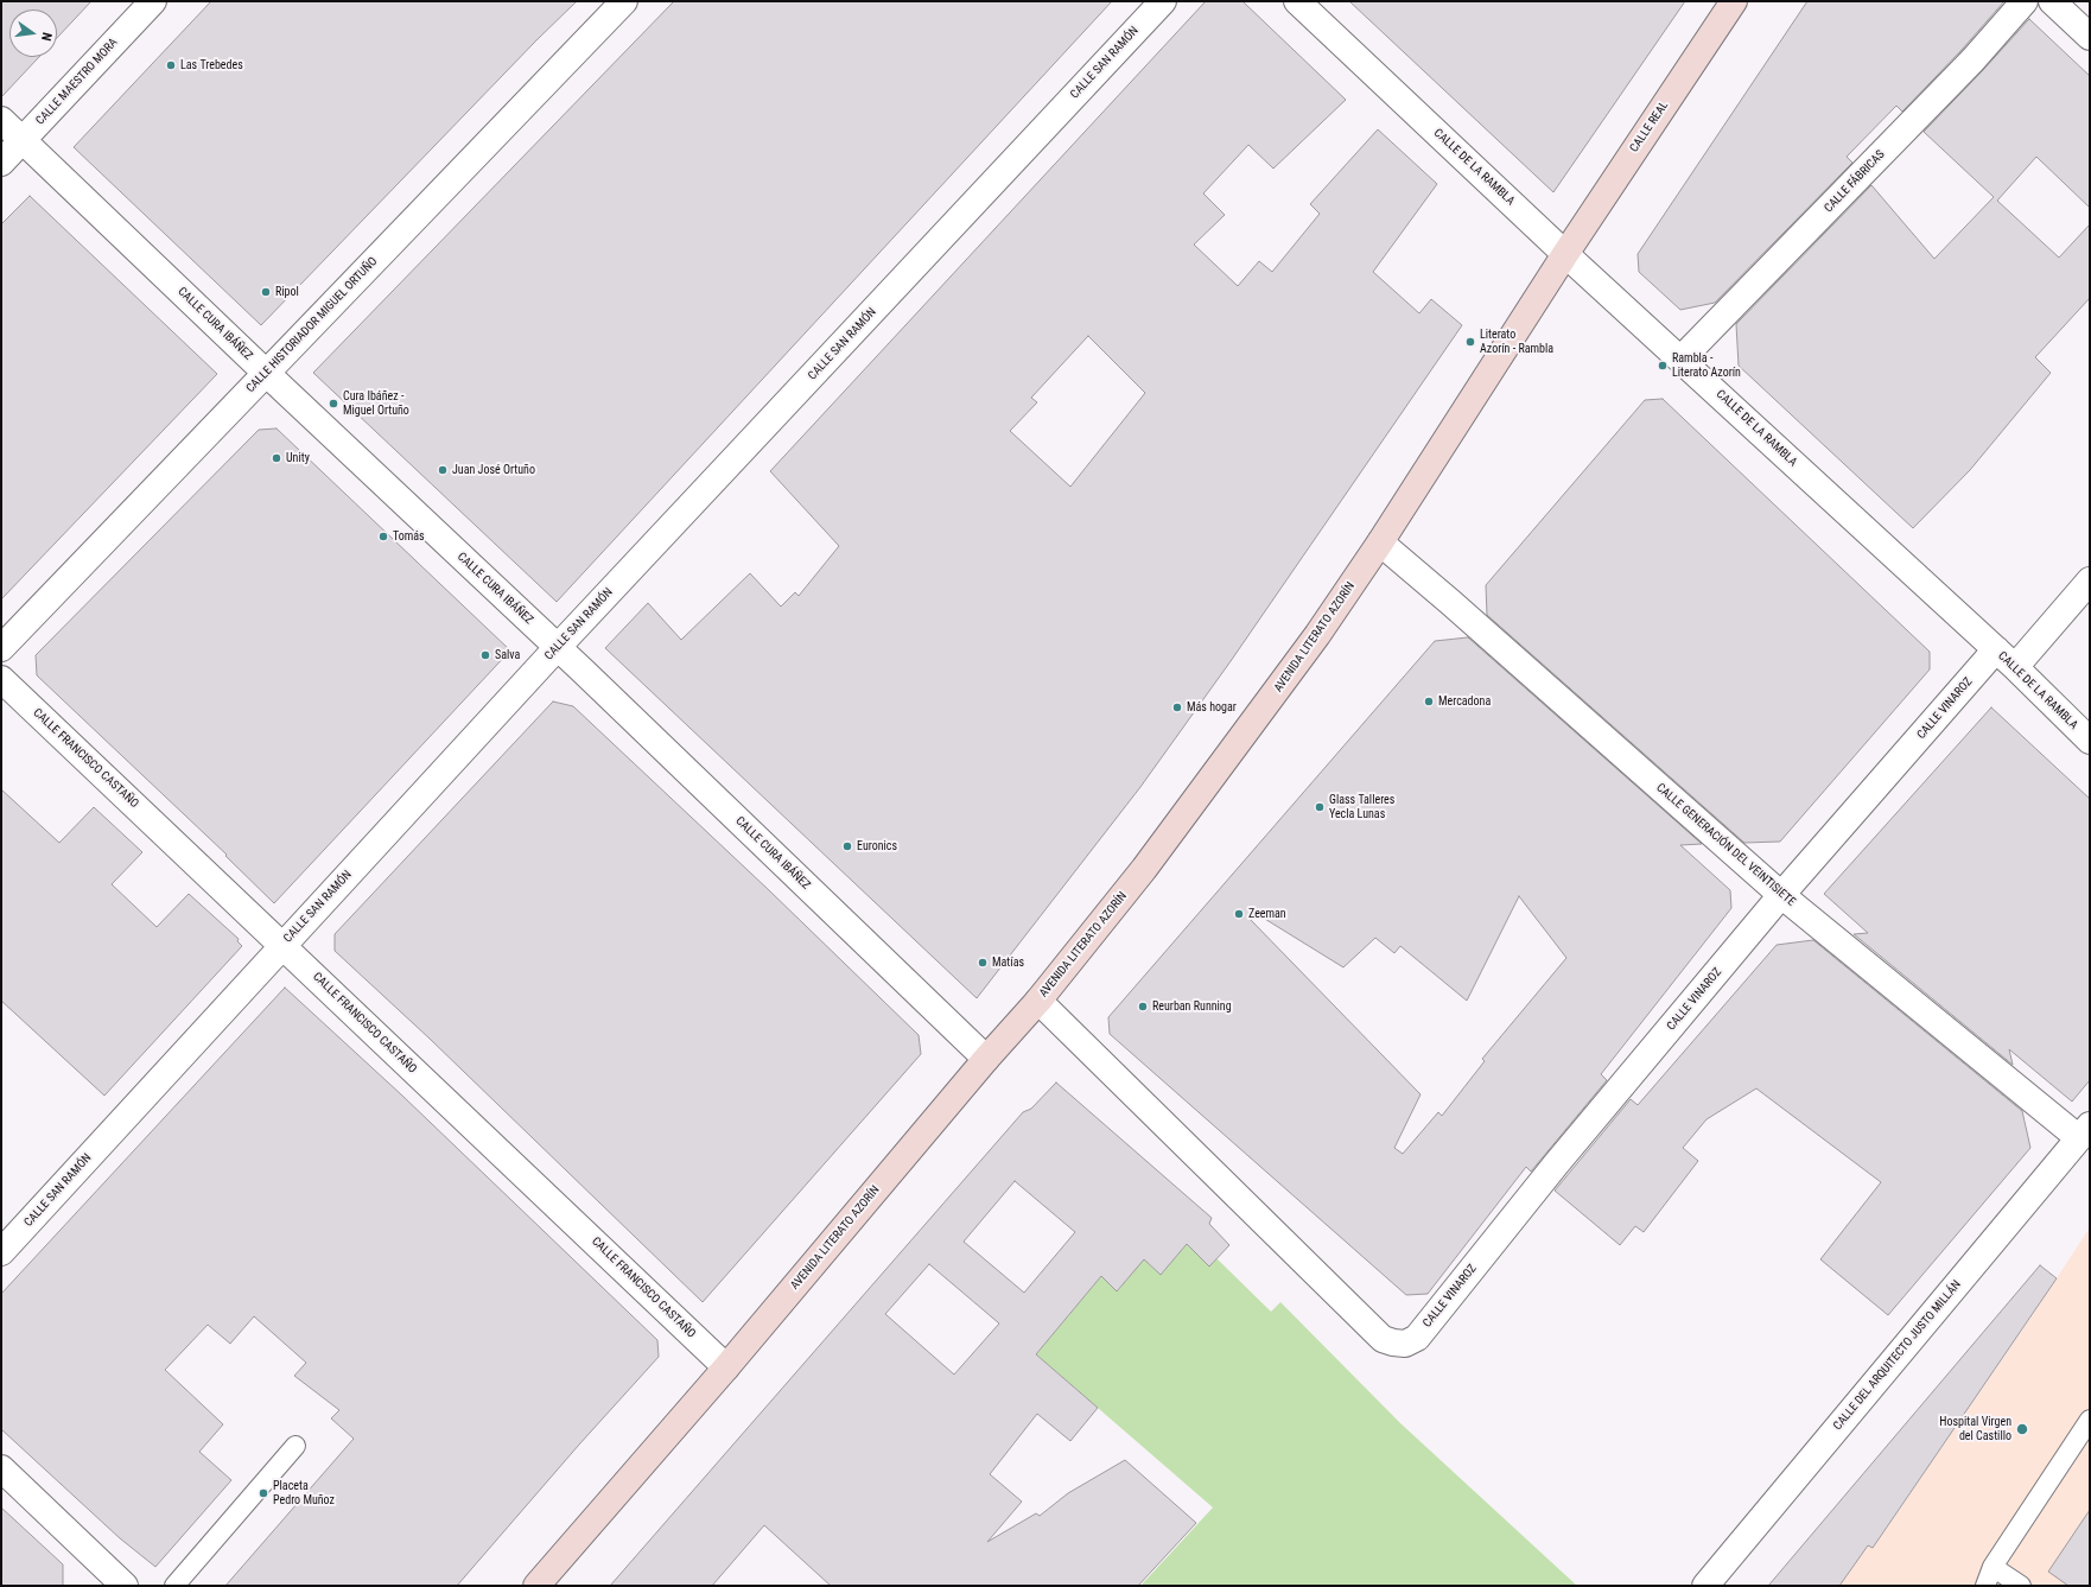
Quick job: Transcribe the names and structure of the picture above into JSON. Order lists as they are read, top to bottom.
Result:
{
  "streets": {
    "main road": ["CALLE REAL", "AVENIDA LITERATO AZORÍN"],
    "street": [
      "CALLE SAN RAMÓN",
      "CALLE MAESTRO MORA",
      "CALLE DE LA RAMBLA",
      "CALLE FÁBRICAS",
      "CALLE CURA IBÁÑEZ",
      "CALLE HISTORIADOR MIGUEL ORTUÑO",
      "CALLE VINAROZ",
      "CALLE FRANCISCO CASTAÑO",
      "CALLE GENERACIÓN DEL VEINTISIETE",
      "CALLE DEL ARQUITECTO JUSTO MILLÁN"
    ]
  },
  "crossings": [
    ["CALLE SAN RAMÓN", "CALLE CURA IBÁÑEZ"],
    ["CALLE SAN RAMÓN", "CALLE FRANCISCO CASTAÑO"],
    ["CALLE MAESTRO MORA", "CALLE CURA IBÁÑEZ"],
    ["CALLE REAL", "CALLE DE LA RAMBLA"],
    ["CALLE REAL", "AVENIDA LITERATO AZORÍN"],
    ["CALLE DE LA RAMBLA", "CALLE FÁBRICAS"],
    ["CALLE DE LA RAMBLA", "AVENIDA LITERATO AZORÍN"],
    ["CALLE DE LA RAMBLA", "CALLE VINAROZ"],
    ["CALLE CURA IBÁÑEZ", "CALLE HISTORIADOR MIGUEL ORTUÑO"],
    ["CALLE CURA IBÁÑEZ", "AVENIDA LITERATO AZORÍN"],
    ["AVENIDA LITERATO AZORÍN", "CALLE VINAROZ"],
    ["AVENIDA LITERATO AZORÍN", "CALLE FRANCISCO CASTAÑO"],
    ["AVENIDA LITERATO AZORÍN", "CALLE GENERACIÓN DEL VEINTISIETE"],
    ["CALLE VINAROZ", "CALLE GENERACIÓN DEL VEINTISIETE"],
    ["CALLE GENERACIÓN DEL VEINTISIETE", "CALLE DEL ARQUITECTO JUSTO MILLÁN"]
  ],
  "places": [
    "Las Trebedes",
    "Ripol",
    "Literato Azorín - Rambla",
    "Rambla - Literato Azorín",
    "Cura Ibáñez - Miguel Ortuño",
    "Unity",
    "Juan José Ortuño",
    "Tomás",
    "Salva",
    "Mercadona",
    "Más hogar",
    "Glass Talleres Yecla Lunas",
    "Euronics",
    "Zeeman",
    "Matías",
    "Reurban Running",
    "Hospital Virgen del Castillo",
    "Placeta Pedro Muñoz"
  ],
  "north": "right"
}
